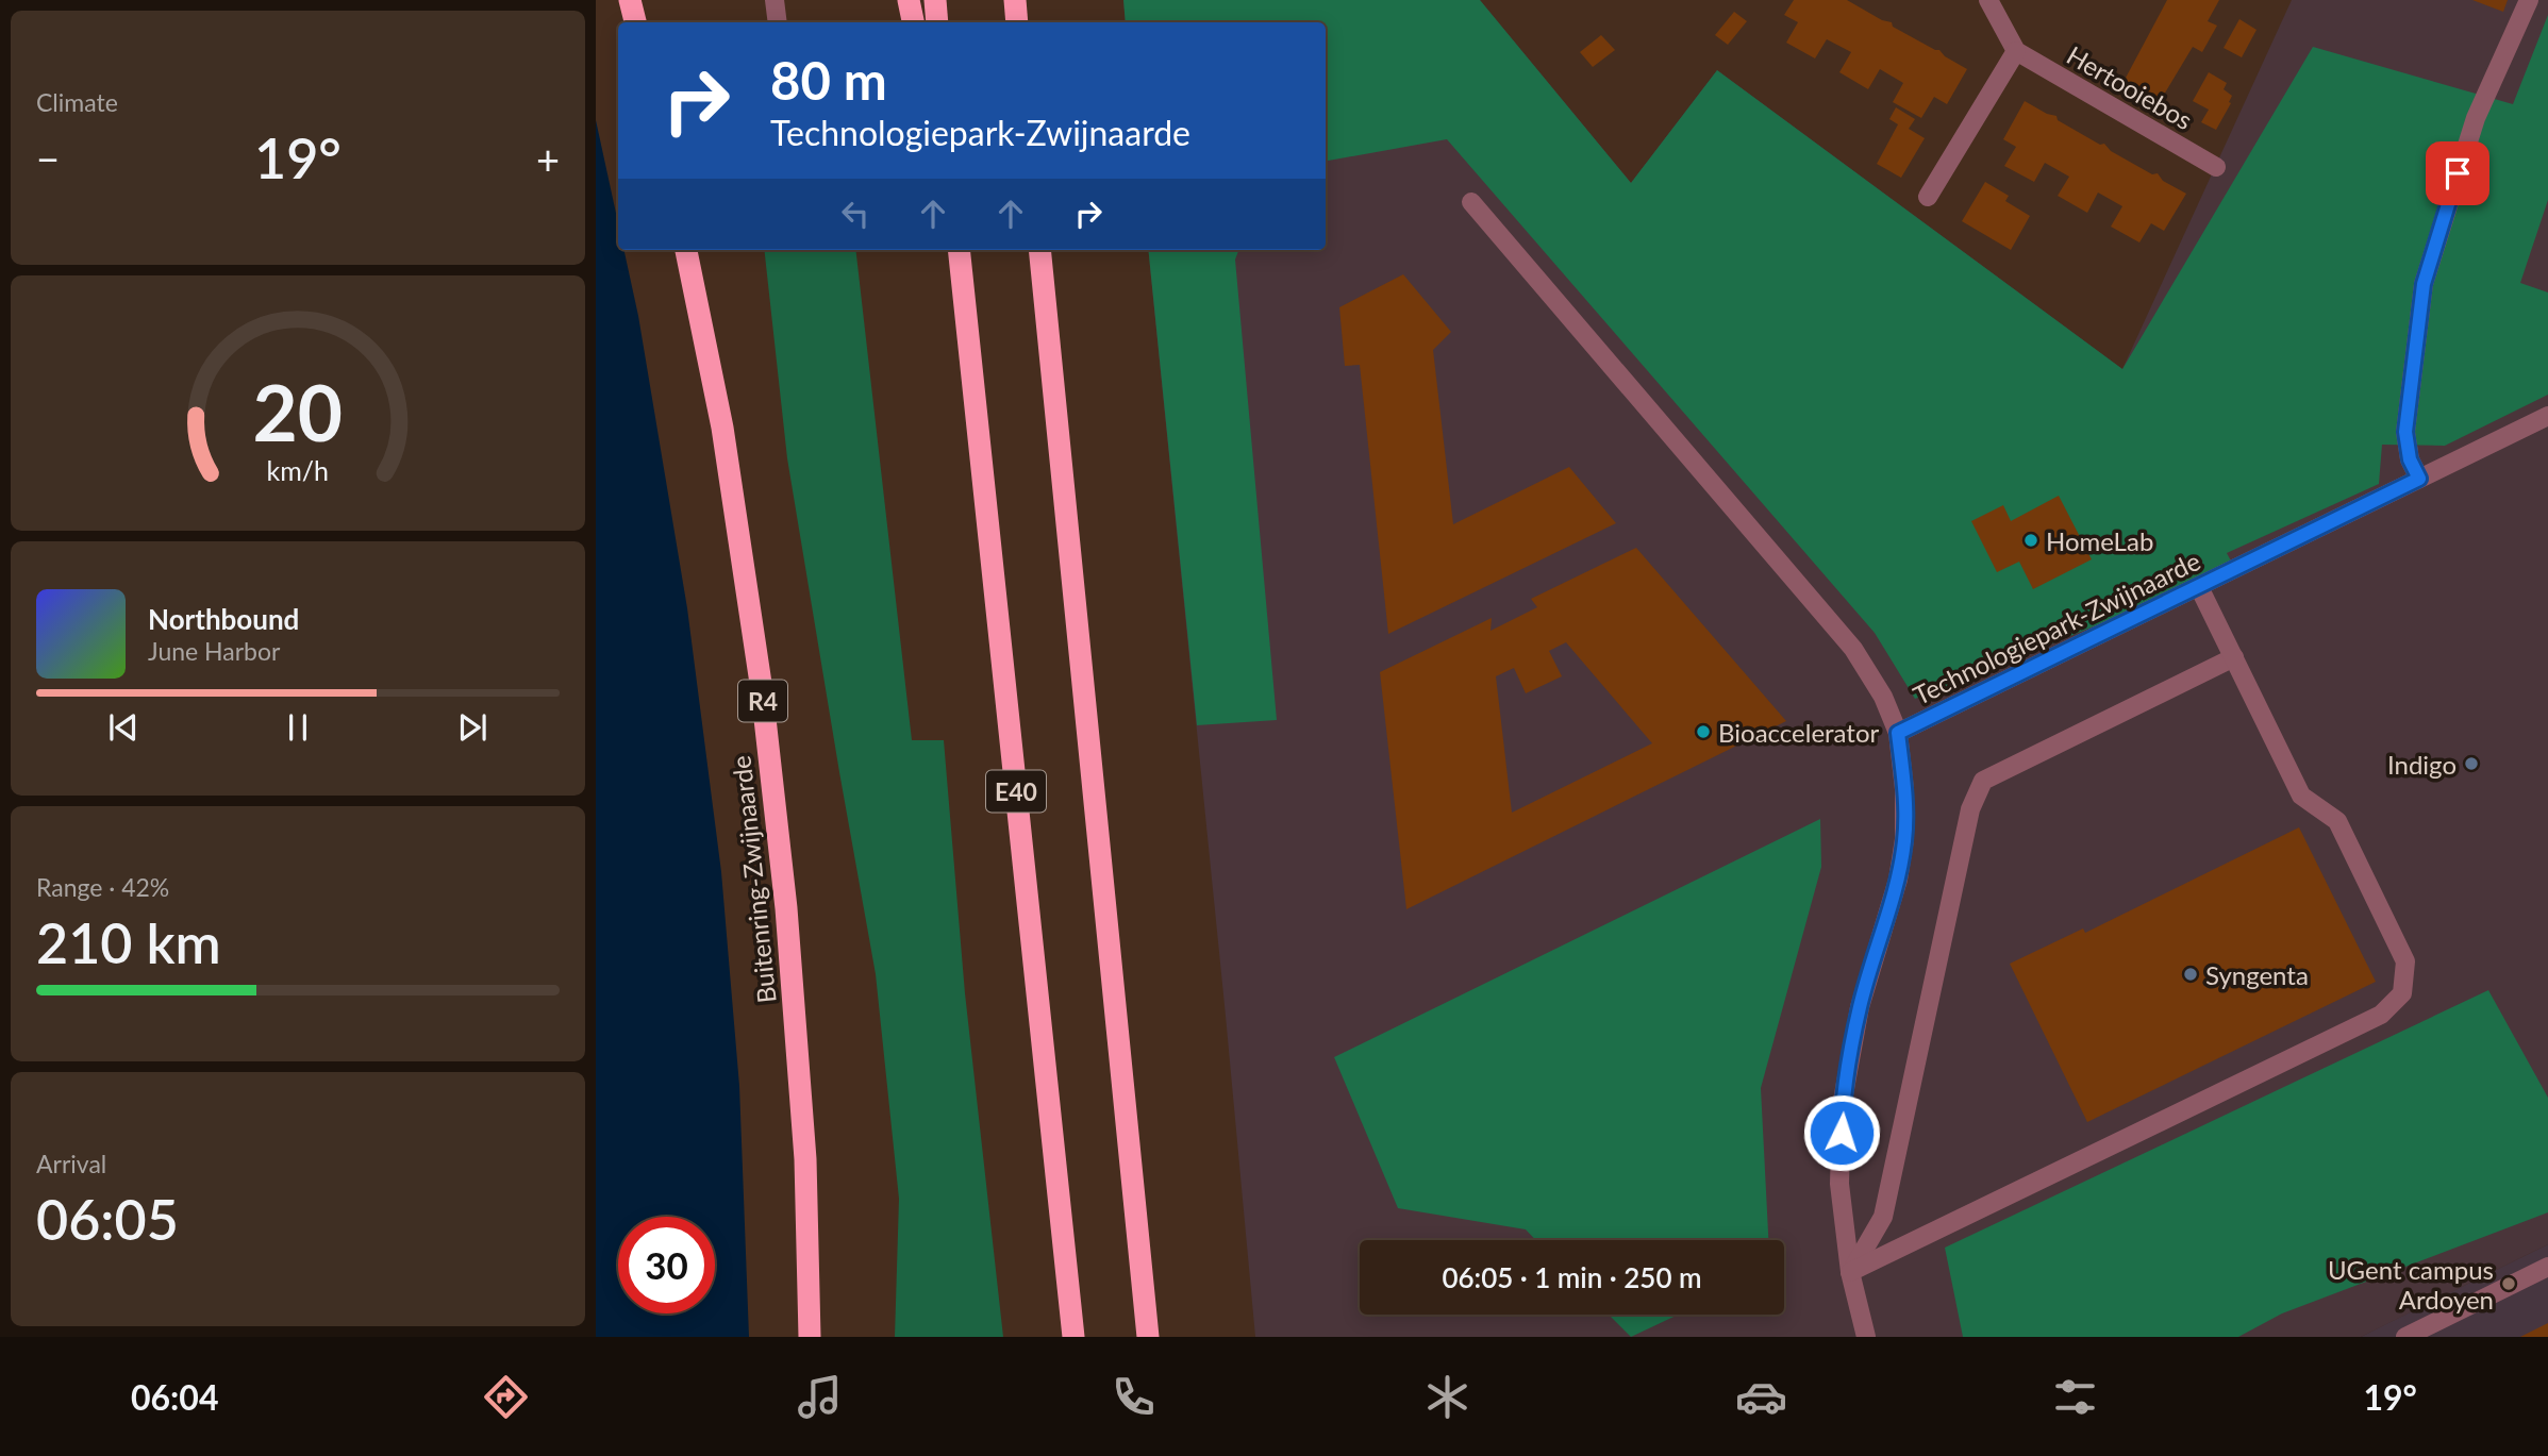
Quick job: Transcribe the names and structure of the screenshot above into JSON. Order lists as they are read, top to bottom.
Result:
{
  "streets": {
    "highway": ["R4", "E40", "Buitenring-Zwijnaarde"],
    "street": ["Hertooiebos", "Technologiepark-Zwijnaarde"]
  },
  "places": [
    "HomeLab",
    "Bioaccelerator",
    "Indigo",
    "Syngenta",
    "UGent campus Ardoyen"
  ],
  "page": {
    "tile": [
      "Climate",
      ["Range · 42%", "210 km"],
      ["Arrival", "06:05"]
    ],
    "turn": ["80 m", "Technologiepark-Zwijnaarde"],
    "heat": ["−", "19°", "+"],
    "song": ["Northbound", "June Harbor"],
    "limit": "30",
    "trip": "06:05 · 1 min · 250 m",
    "tabs": ["06:04", "19°"],
    "gauge": ["20", "km/h"]
  }
}
